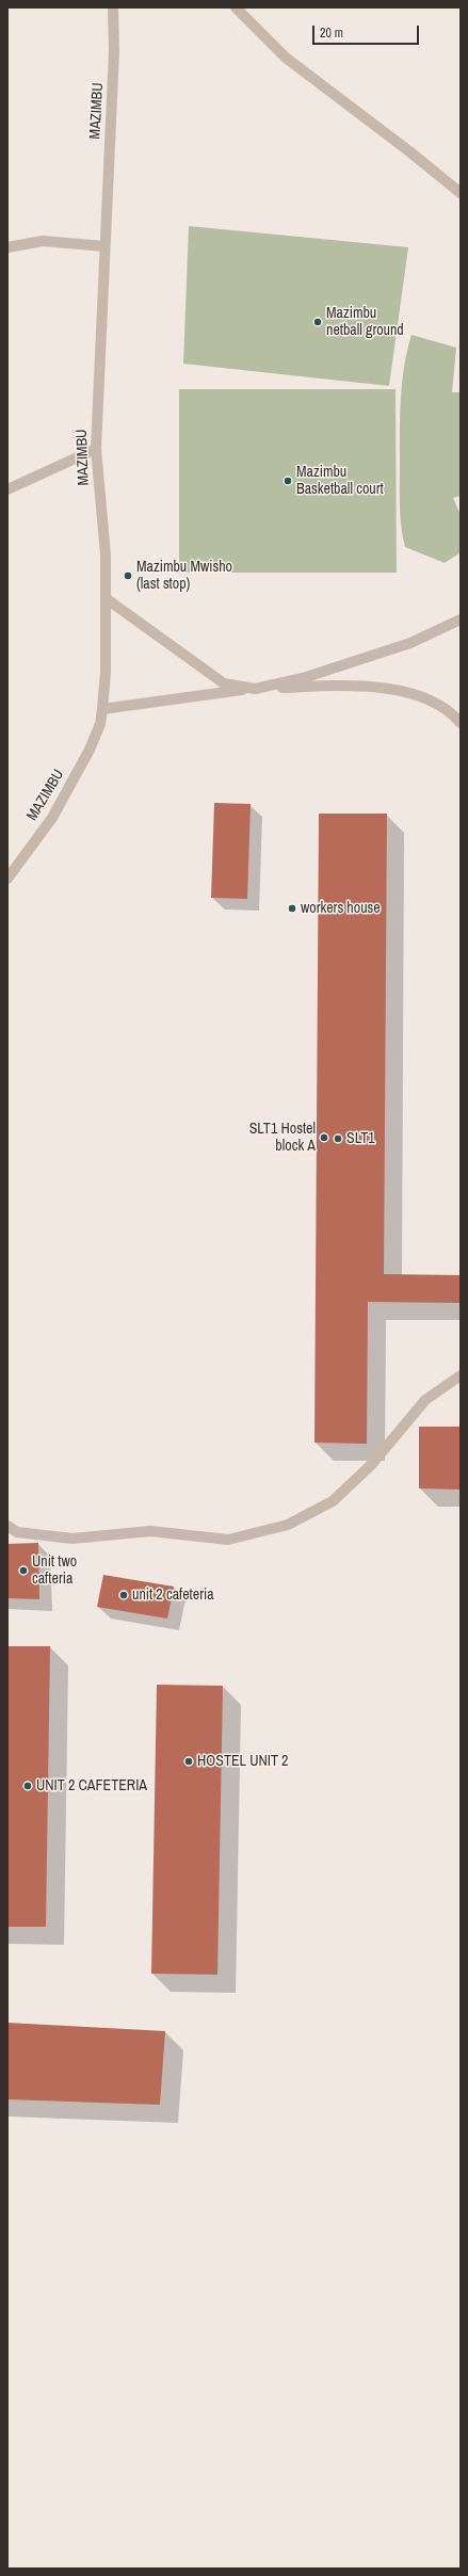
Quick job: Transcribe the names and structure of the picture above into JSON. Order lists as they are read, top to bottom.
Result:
{
  "streets": {
    "street": ["MAZIMBU"]
  },
  "places": [
    "Mazimbu netball ground",
    "Mazimbu Basketball court",
    "Mazimbu Mwisho (last stop)",
    "workers house",
    "SLT1 Hostel block A",
    "SLT1",
    "Unit two cafteria",
    "unit 2 cafeteria",
    "HOSTEL UNIT 2",
    "UNIT 2 CAFETERIA"
  ],
  "scale_bar": "20 m"
}
